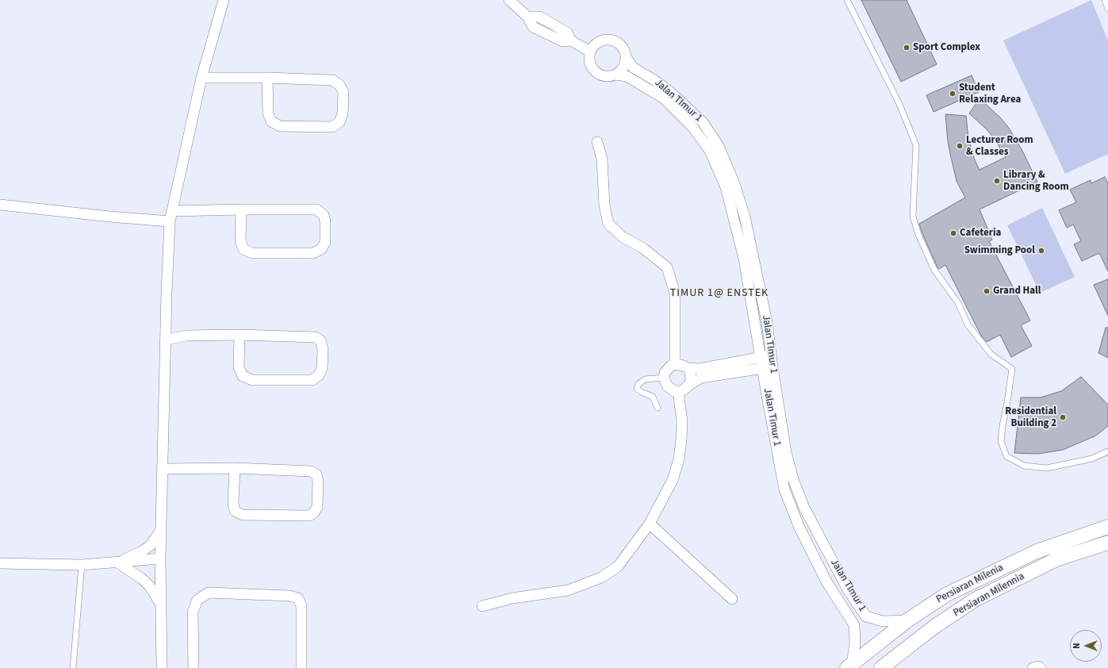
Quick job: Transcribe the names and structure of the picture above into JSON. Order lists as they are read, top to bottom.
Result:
{
  "streets": {
    "main road": ["Persiaran Milenia", "Persiaran Milennia"],
    "street": ["Jalan TImur 1", "Jalan Timur 1"]
  },
  "crossings": [
    ["Jalan TImur 1", "Jalan Timur 1"],
    ["Jalan TImur 1", "Persiaran Milenia"],
    ["Jalan Timur 1", "Persiaran Milenia"]
  ],
  "districts": ["TIMUR 1@ ENSTEK"],
  "places": [
    "Sport Complex",
    "Student Relaxing Area",
    "Lecturer Room & Classes",
    "Library & Dancing Room",
    "Cafeteria",
    "Swimming Pool",
    "Grand Hall",
    "Residential Building 2"
  ],
  "north": "left"
}
